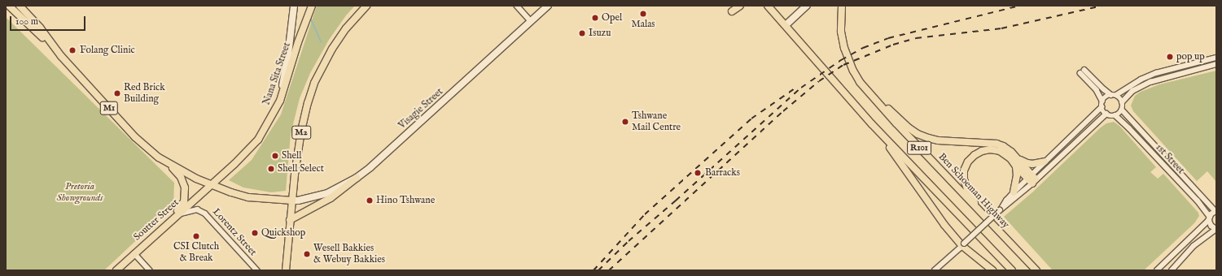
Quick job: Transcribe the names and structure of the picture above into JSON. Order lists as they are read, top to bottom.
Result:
{
  "streets": {
    "main road": [
      "Nana Sita Street",
      "M1",
      "M2",
      "R101",
      "Ben Schoeman Highway",
      "Soutter Street"
    ],
    "street": ["Visagie Street", "1st Street", "Lorentz Street"]
  },
  "crossings": [
    ["Nana Sita Street", "M1"],
    ["Nana Sita Street", "Soutter Street"],
    ["M1", "Visagie Street"],
    ["M1", "M2"],
    ["M1", "Soutter Street"],
    ["Visagie Street", "M2"],
    ["Soutter Street", "Lorentz Street"]
  ],
  "parks": ["Pretoria Showgrounds"],
  "places": [
    "Malas",
    "Opel",
    "Isuzu",
    "Folang Clinic",
    "pop up",
    "Red Brick Building",
    "Tshwane Mail Centre",
    "Shell",
    "Shell Select",
    "Barracks",
    "Hino Tshwane",
    "Quickshop",
    "CSI Clutch & Break",
    "Wesell Bakkies & Webuy Bakkies"
  ],
  "scale_bar": "100 m"
}
